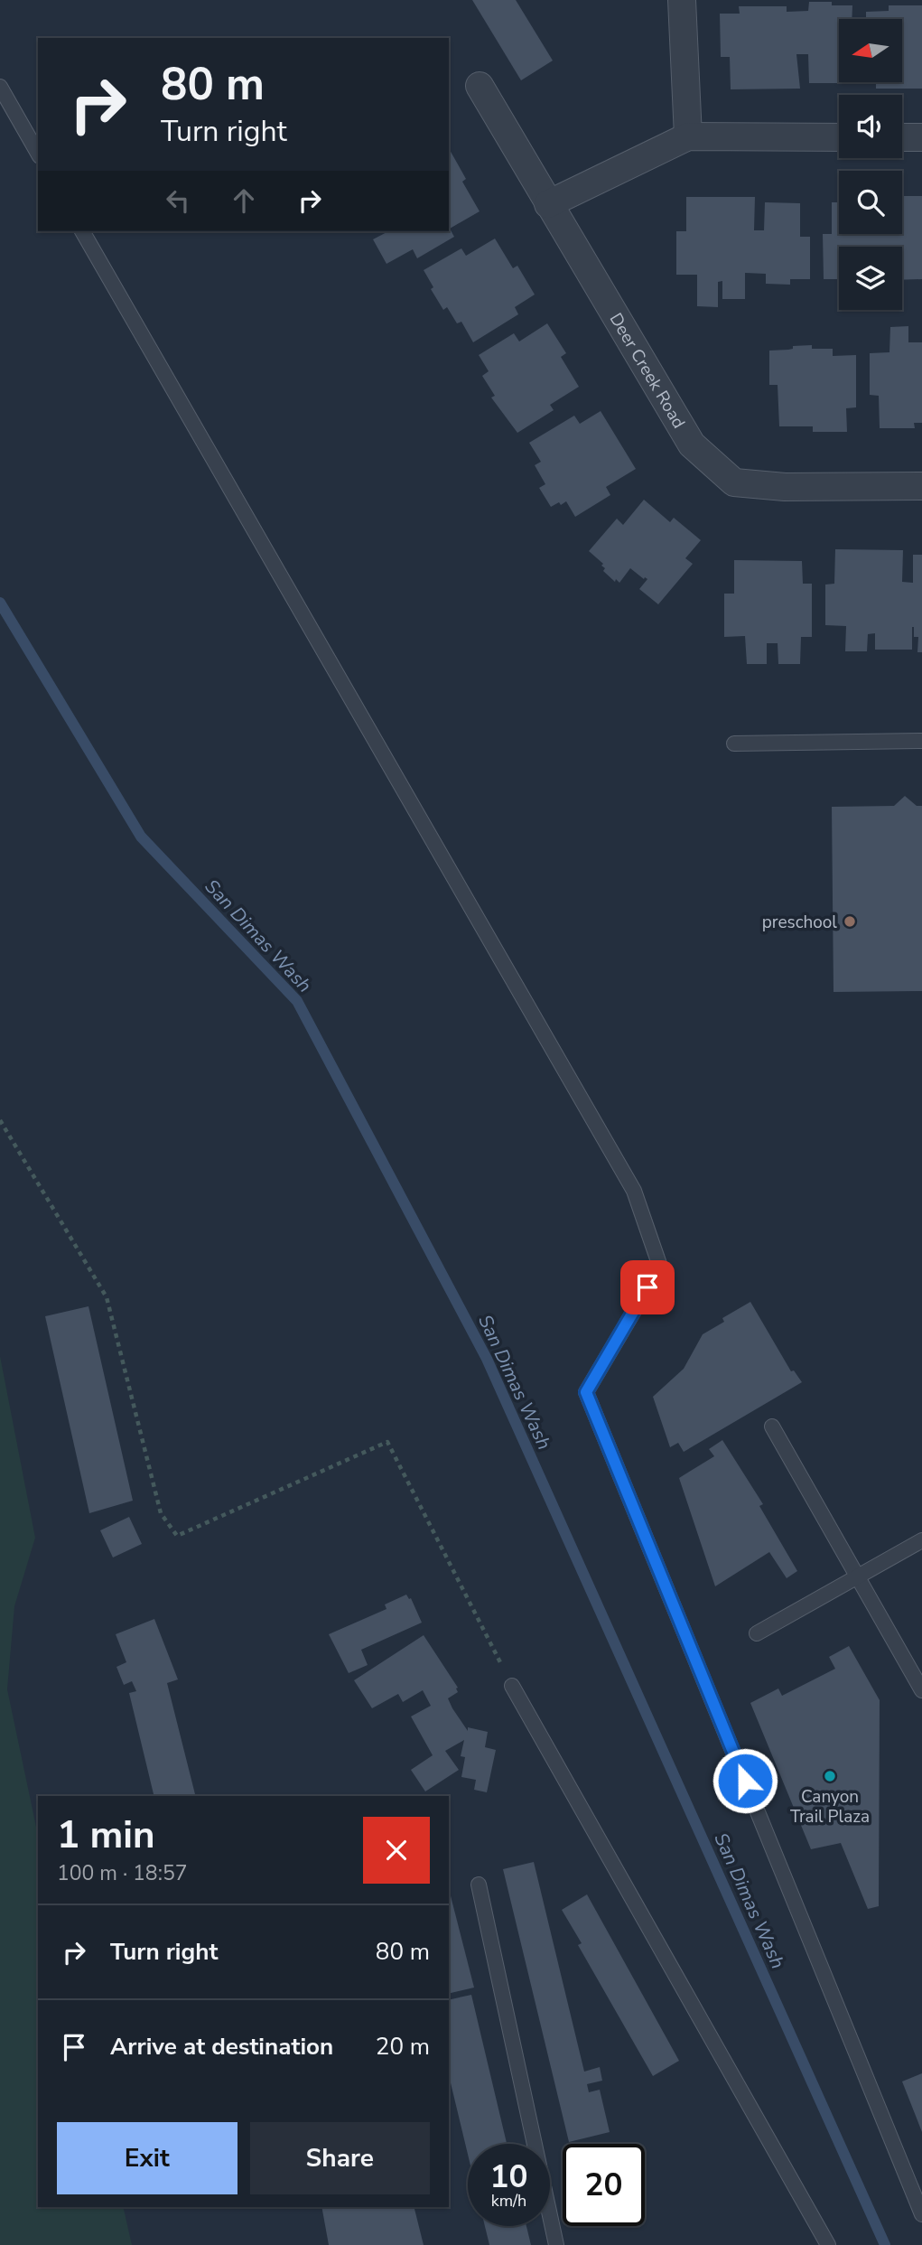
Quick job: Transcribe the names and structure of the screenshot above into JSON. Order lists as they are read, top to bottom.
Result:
{
  "streets": {
    "street": ["Deer Creek Road"]
  },
  "water": ["San Dimas Wash"],
  "places": ["preschool", "Canyon Trail Plaza"],
  "north": "left",
  "page": {
    "turn": ["80 m", "Turn right"],
    "heading": ["1 min", "100 m · 18:57"],
    "list": [
      {
        "name": "Turn right",
        "value": "80 m"
      },
      {
        "name": "Arrive at destination",
        "value": "20 m"
      }
    ],
    "buttons": ["Exit", "Share"],
    "speed": "10 km/h",
    "limit": "20"
  }
}
